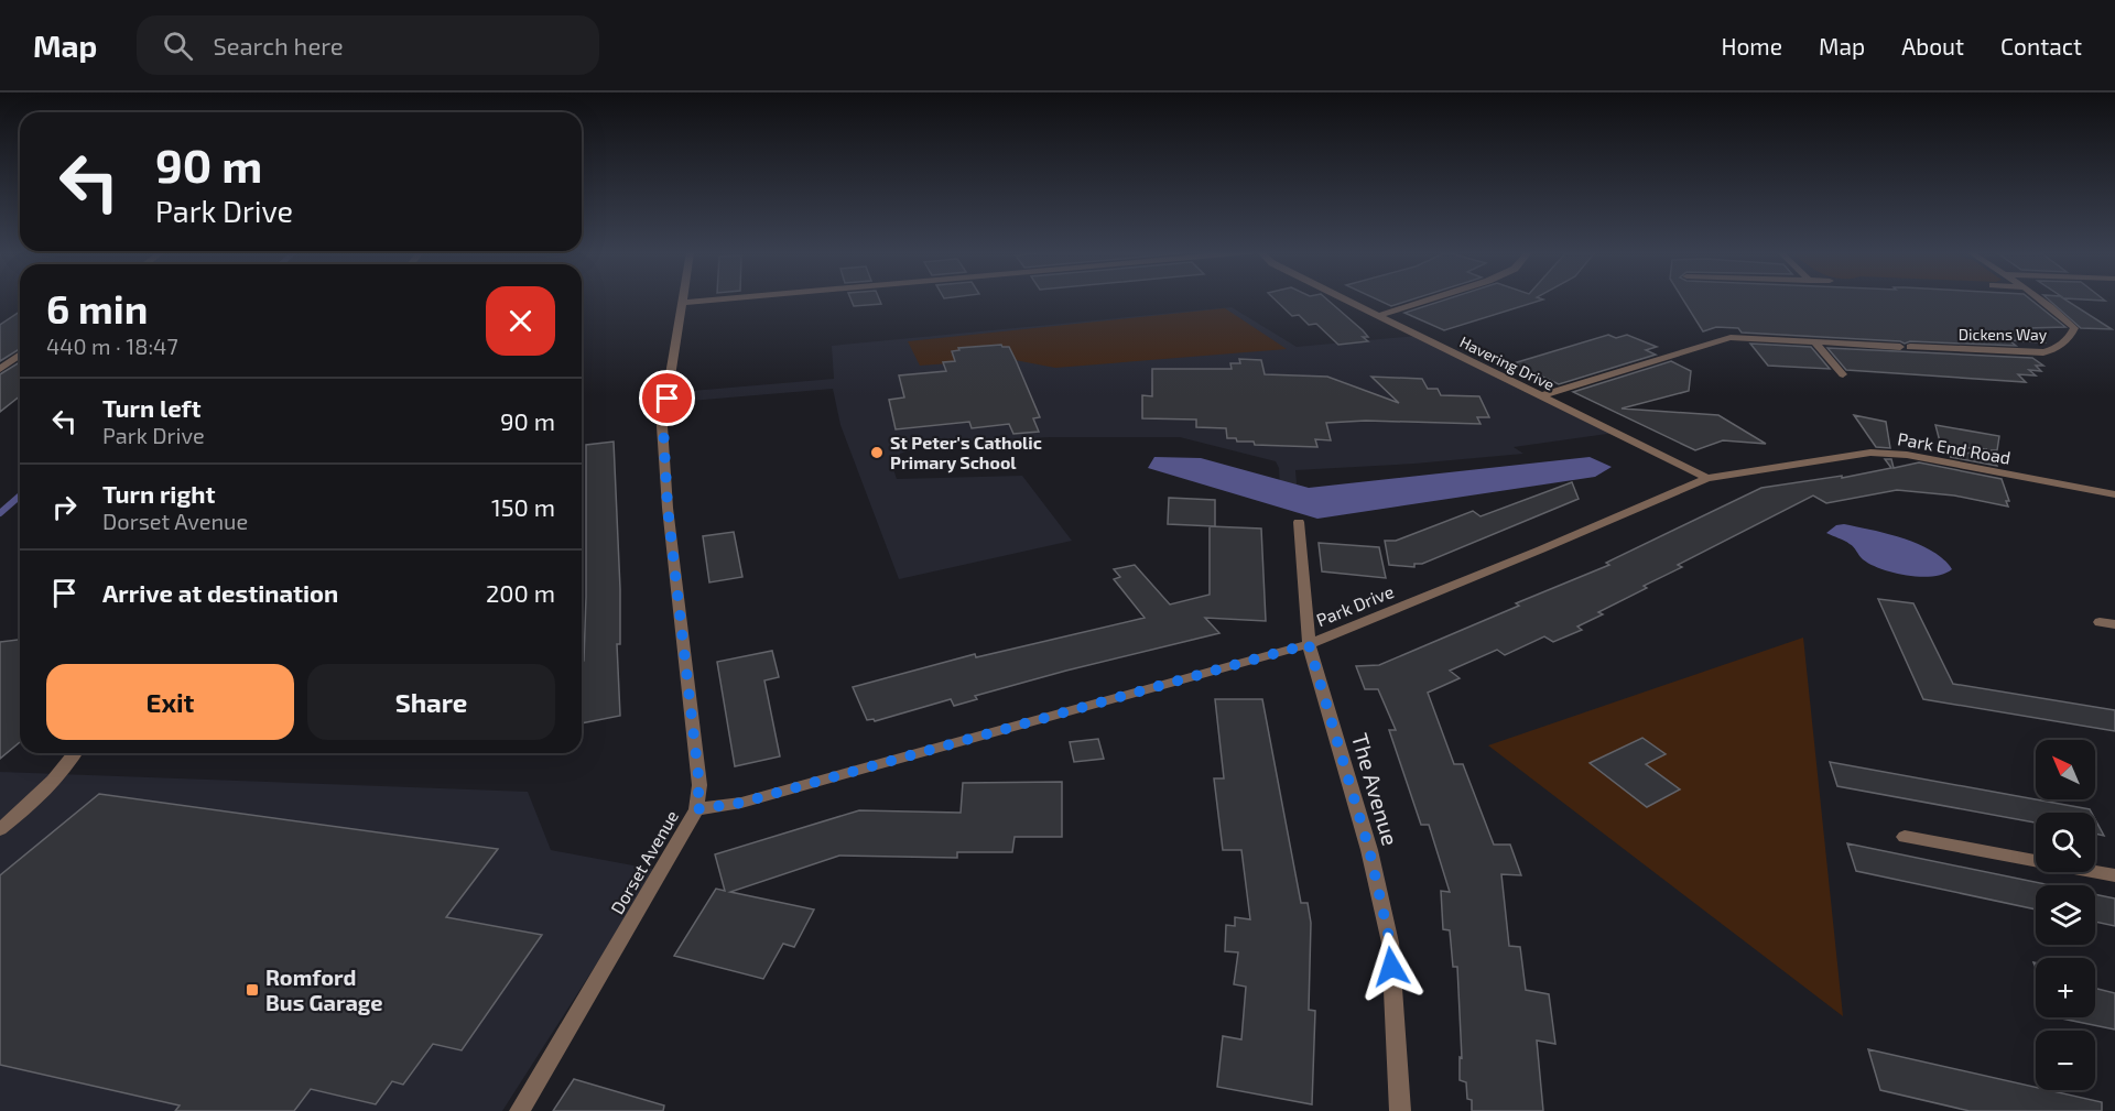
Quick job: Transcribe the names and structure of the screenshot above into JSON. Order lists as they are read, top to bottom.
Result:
{
  "streets": {
    "street": [
      "Dickens Way",
      "Havering Drive",
      "Park End Road",
      "Park Drive",
      "The Avenue",
      "Dorset Avenue"
    ]
  },
  "crossings": [
    ["Havering Drive", "Park End Road"],
    ["Havering Drive", "Park Drive"],
    ["Park End Road", "Park Drive"],
    ["Park Drive", "The Avenue"],
    ["Park Drive", "Dorset Avenue"]
  ],
  "places": {
    "other": ["St Peter's Catholic Primary School"],
    "transit": ["Romford Bus Garage"]
  },
  "north": "top left",
  "page": {
    "header": "Map",
    "search": "Search here",
    "nav": [
      "Home",
      "Map",
      "About",
      "Contact"
    ],
    "turn": ["90 m", "Park Drive"],
    "heading": ["6 min", "440 m · 18:47"],
    "list": [
      {
        "name": "Turn left",
        "note": "Park Drive",
        "value": "90 m"
      },
      {
        "name": "Turn right",
        "note": "Dorset Avenue",
        "value": "150 m"
      },
      {
        "name": "Arrive at destination",
        "value": "200 m"
      }
    ],
    "buttons": ["Exit", "Share"],
    "map_buttons": ["+", "−"]
  }
}
